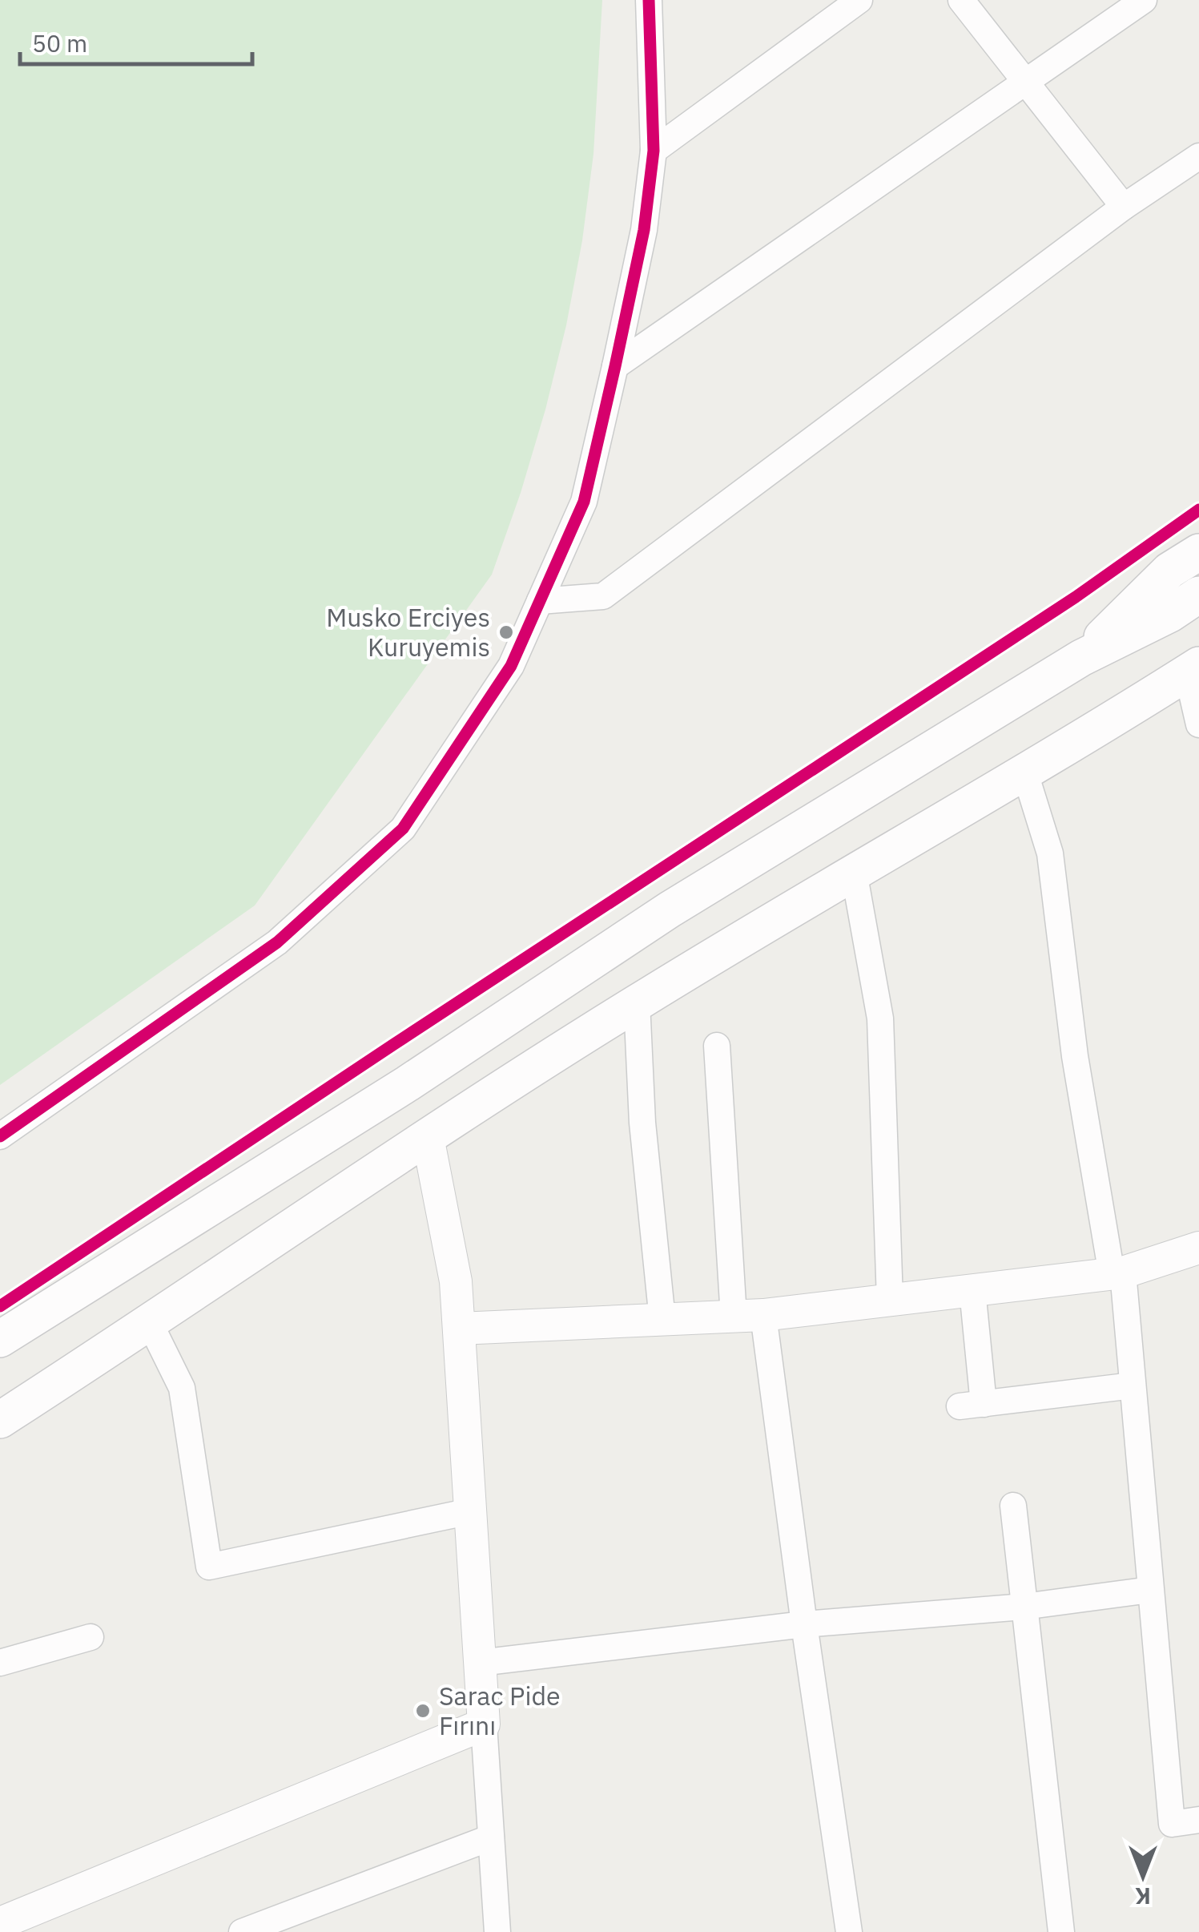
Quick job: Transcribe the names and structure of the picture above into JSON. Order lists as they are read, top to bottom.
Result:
{
  "places": ["Musko Erciyes Kuruyemis", "Sarac Pide Fırını"],
  "scale_bar": "50 m",
  "north": "bottom"
}
